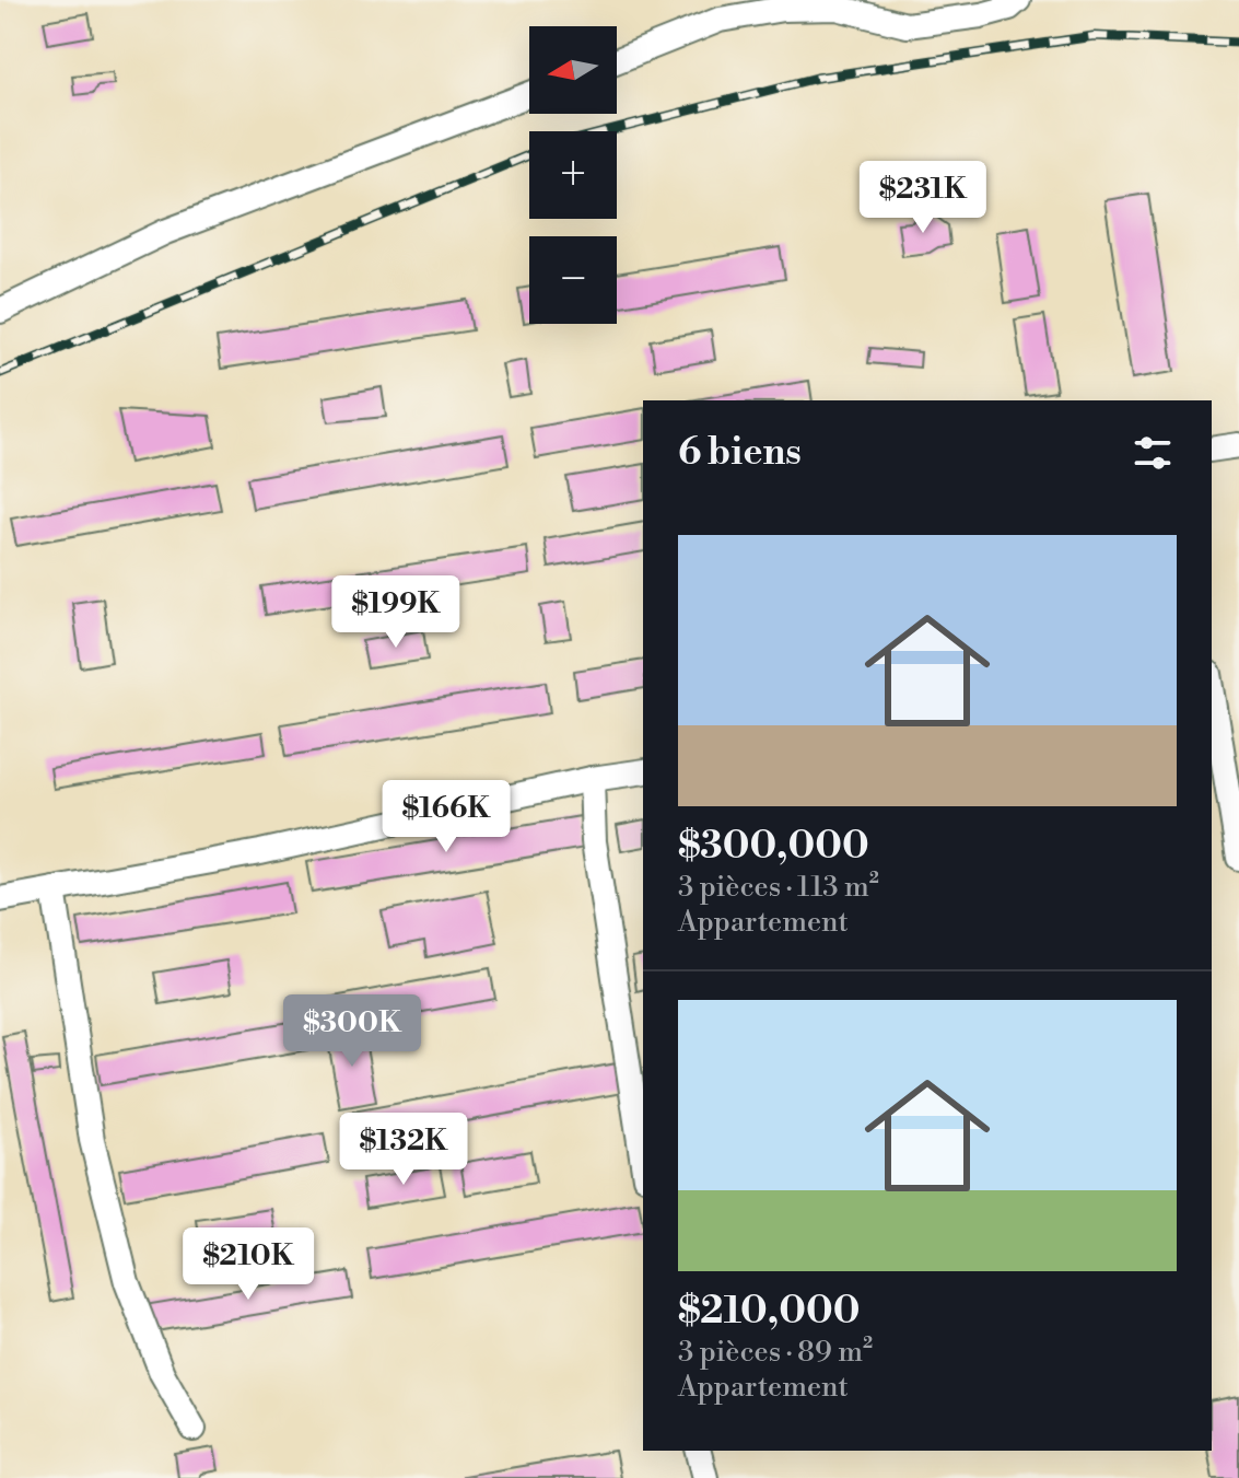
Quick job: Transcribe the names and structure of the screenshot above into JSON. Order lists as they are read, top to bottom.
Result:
{
  "north": "left",
  "page": {
    "map_buttons": ["+", "−"],
    "price": [
      "$231K",
      "$199K",
      "$166K",
      "$300K",
      "$132K",
      "$210K"
    ],
    "heading": "6 biens",
    "list": [
      {
        "name": "$300,000",
        "note": "3 pièces · 113 m² · Appartement"
      },
      {
        "name": "$210,000",
        "note": "3 pièces · 89 m² · Appartement"
      }
    ]
  }
}
